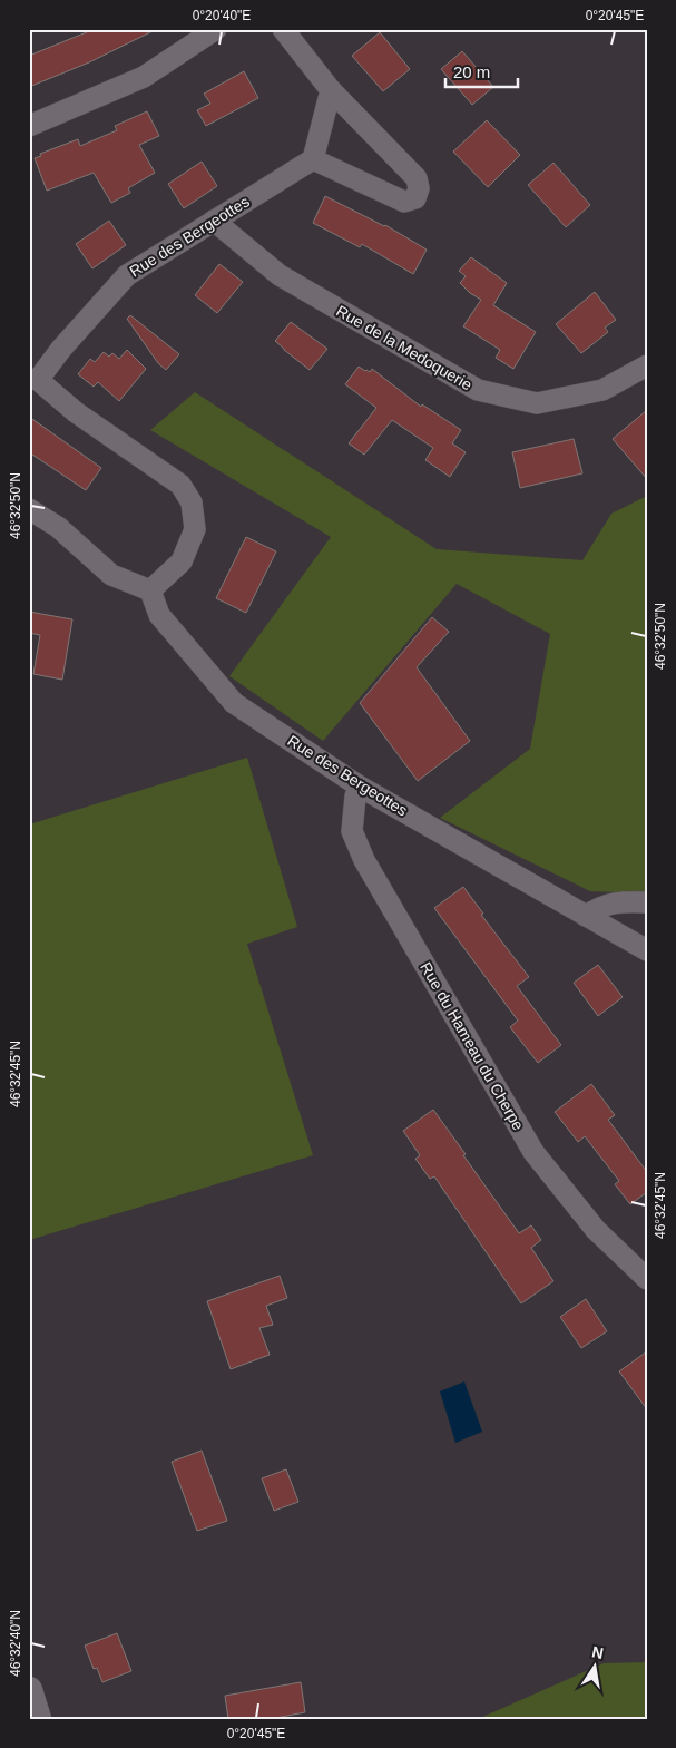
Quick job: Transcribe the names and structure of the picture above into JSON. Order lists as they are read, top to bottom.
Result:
{
  "streets": {
    "street": ["Rue des Bergeottes", "Rue de la Medoquerie", "Rue du Hameau du Cherpe"]
  },
  "crossings": [
    ["Rue des Bergeottes", "Rue de la Medoquerie"],
    ["Rue des Bergeottes", "Rue du Hameau du Cherpe"]
  ],
  "scale_bar": "20 m",
  "north": "top",
  "coordinates": [
    "0°20'40\"E",
    "0°20'45\"E",
    "46°32'50\"N",
    "46°32'45\"N",
    "46°32'40\"N"
  ]
}
